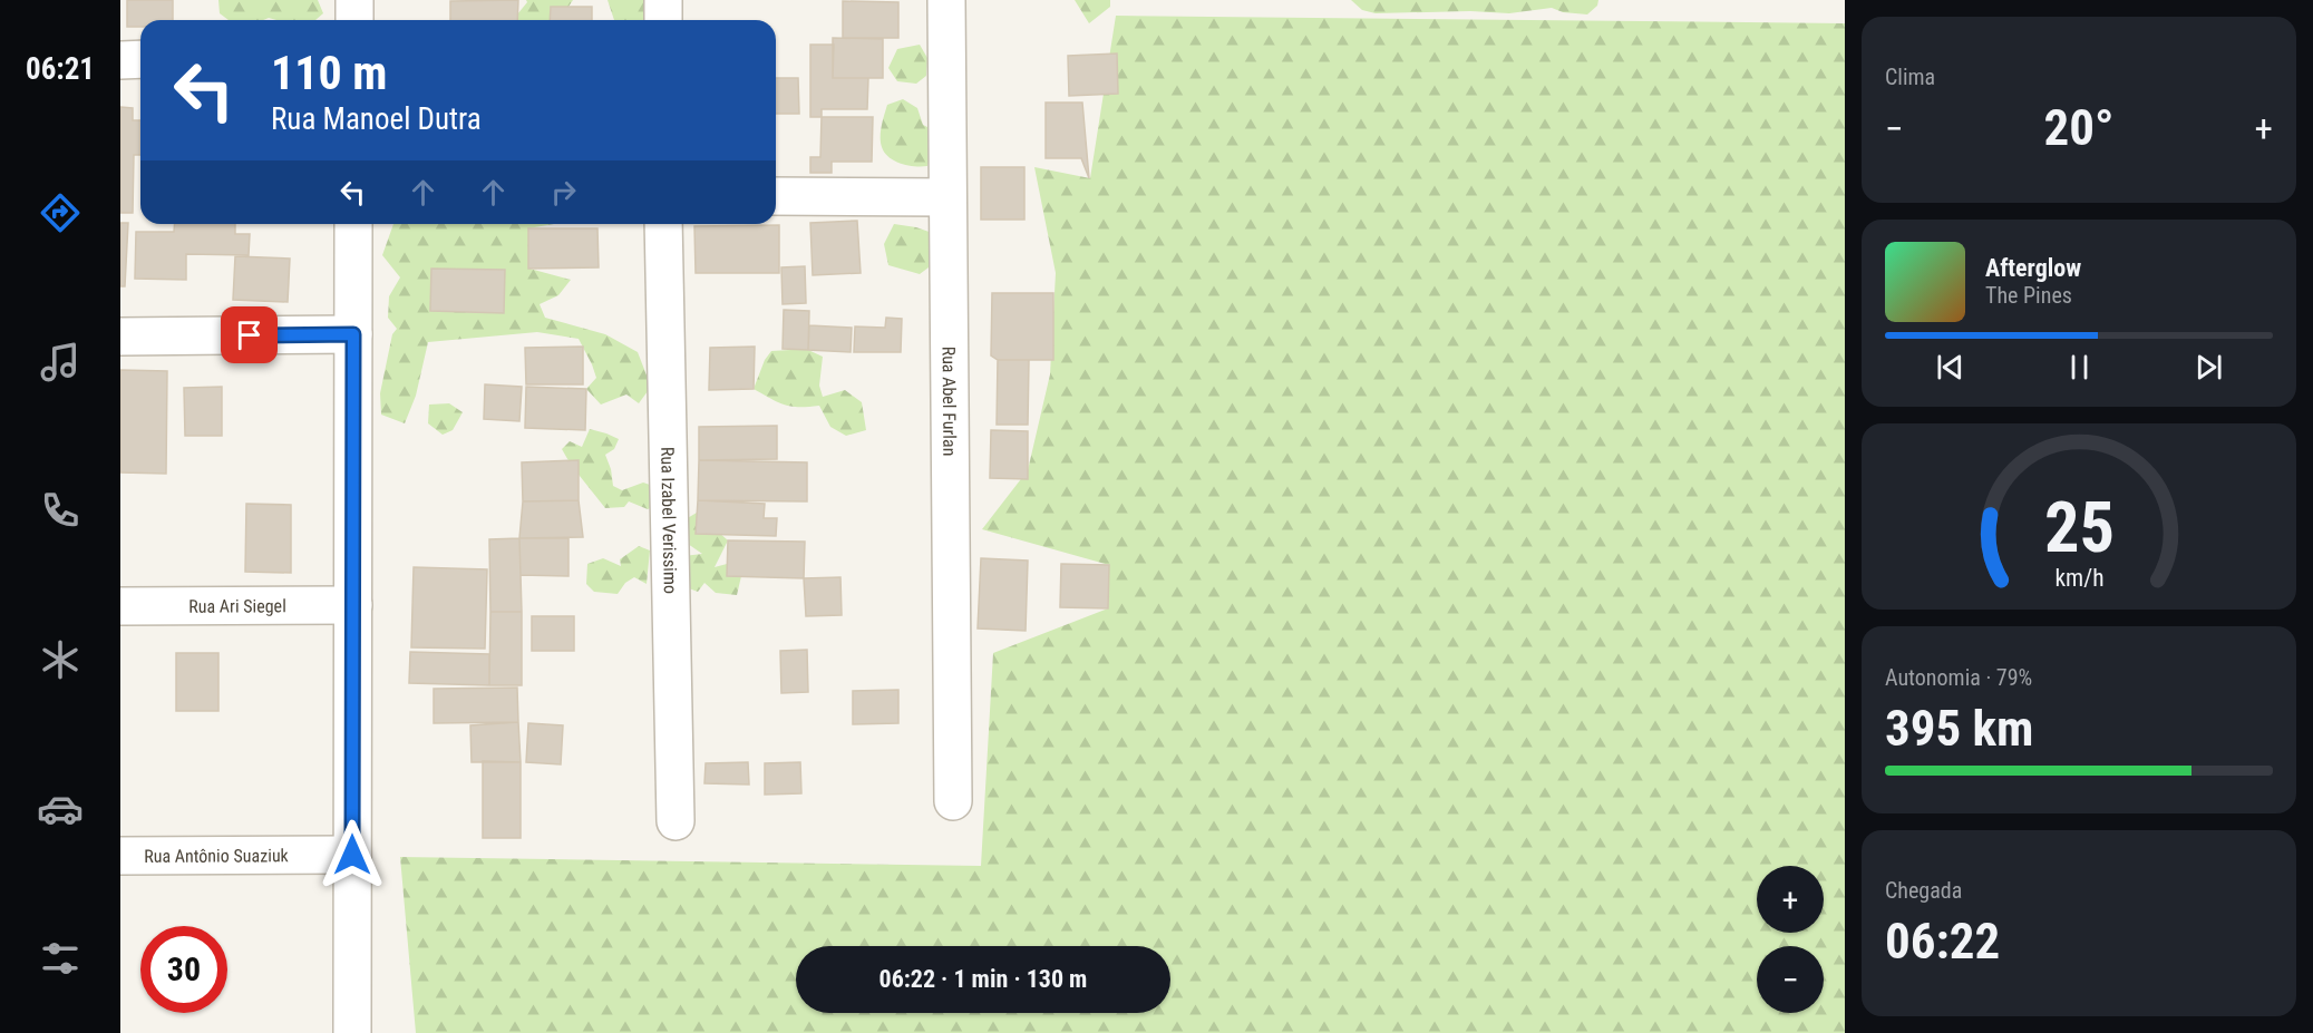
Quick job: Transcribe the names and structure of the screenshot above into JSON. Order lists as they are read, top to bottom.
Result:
{
  "streets": {
    "street": [
      "Rua Abel Furlan",
      "Rua Izabel Verissimo",
      "Rua Ari Siegel",
      "Rua Antônio Suaziuk"
    ]
  },
  "page": {
    "tabs": "06:21",
    "tile": [
      "Clima",
      ["Autonomia · 79%", "395 km"],
      ["Chegada", "06:22"]
    ],
    "turn": ["110 m", "Rua Manoel Dutra"],
    "heat": ["−", "20°", "+"],
    "song": ["Afterglow", "The Pines"],
    "map_buttons": ["+", "−"],
    "limit": "30",
    "trip": "06:22 · 1 min · 130 m",
    "gauge": ["25", "km/h"]
  }
}
